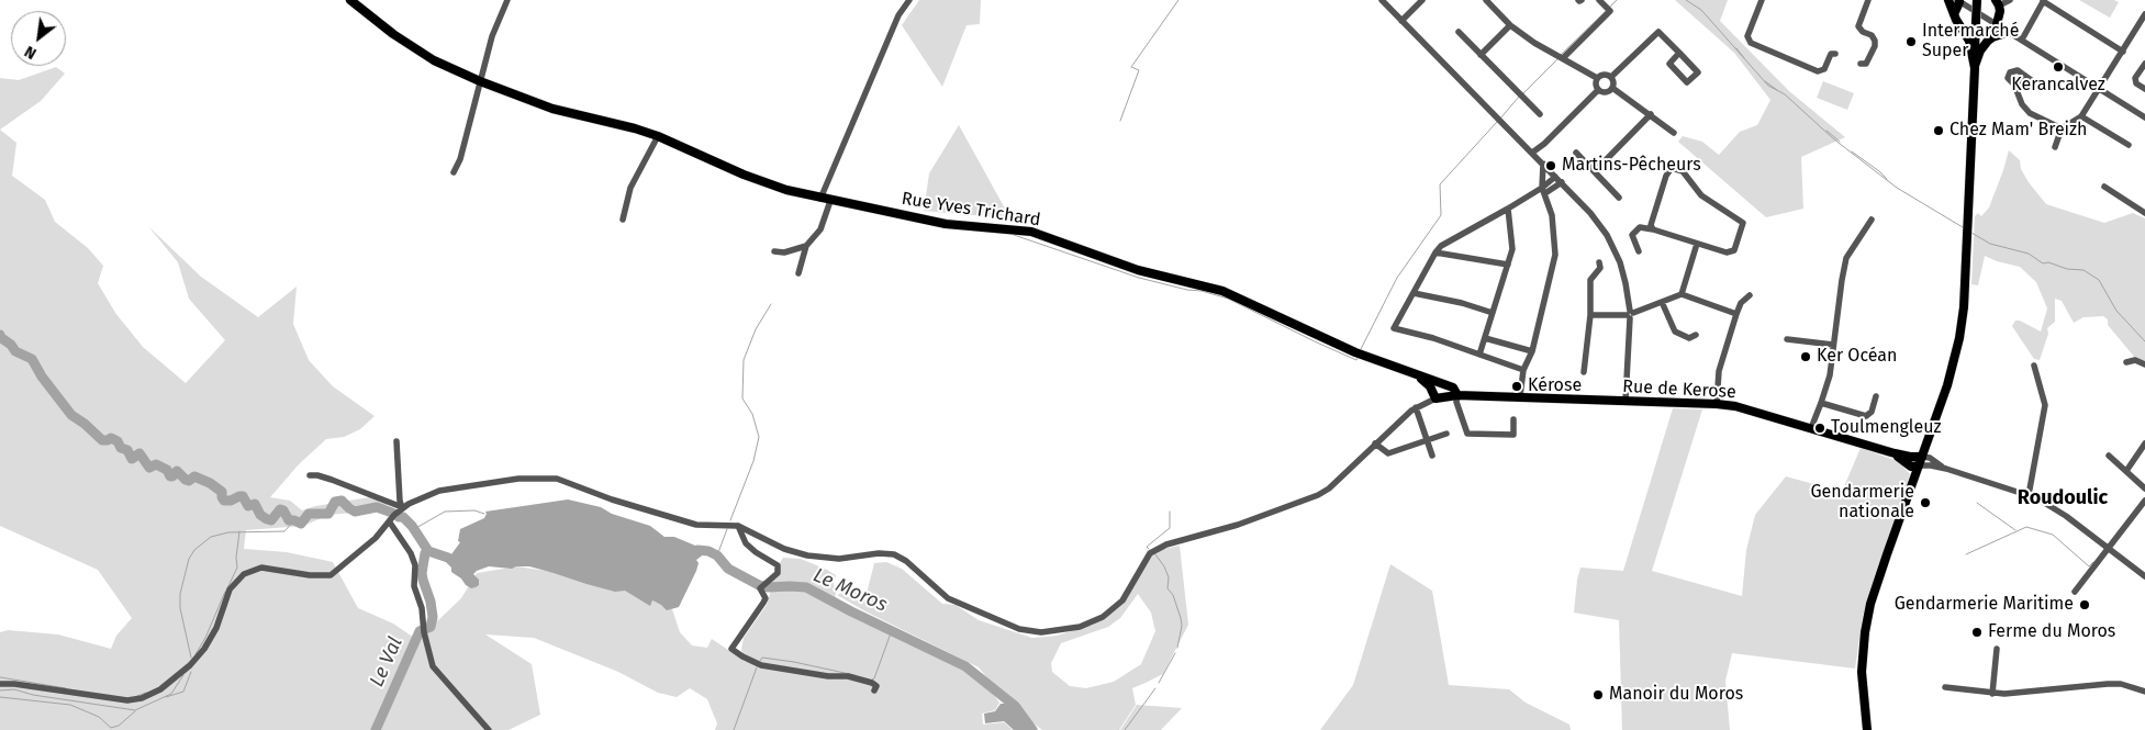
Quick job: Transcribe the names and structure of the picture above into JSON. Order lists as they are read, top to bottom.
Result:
{
  "streets": {
    "main road": ["Rue Yves Trichard", "Rue de Kerose"]
  },
  "districts": ["Roudoulic"],
  "water": ["Le Moros", "Le Val"],
  "places": [
    "Intermarché Super",
    "Kerancalvez",
    "Chez Mam' Breizh",
    "Martins-Pêcheurs",
    "Ker Océan",
    "Kérose",
    "Toulmengleuz",
    "Gendarmerie nationale",
    "Gendarmerie Maritime",
    "Ferme du Moros",
    "Manoir du Moros"
  ],
  "north": "bottom left"
}
